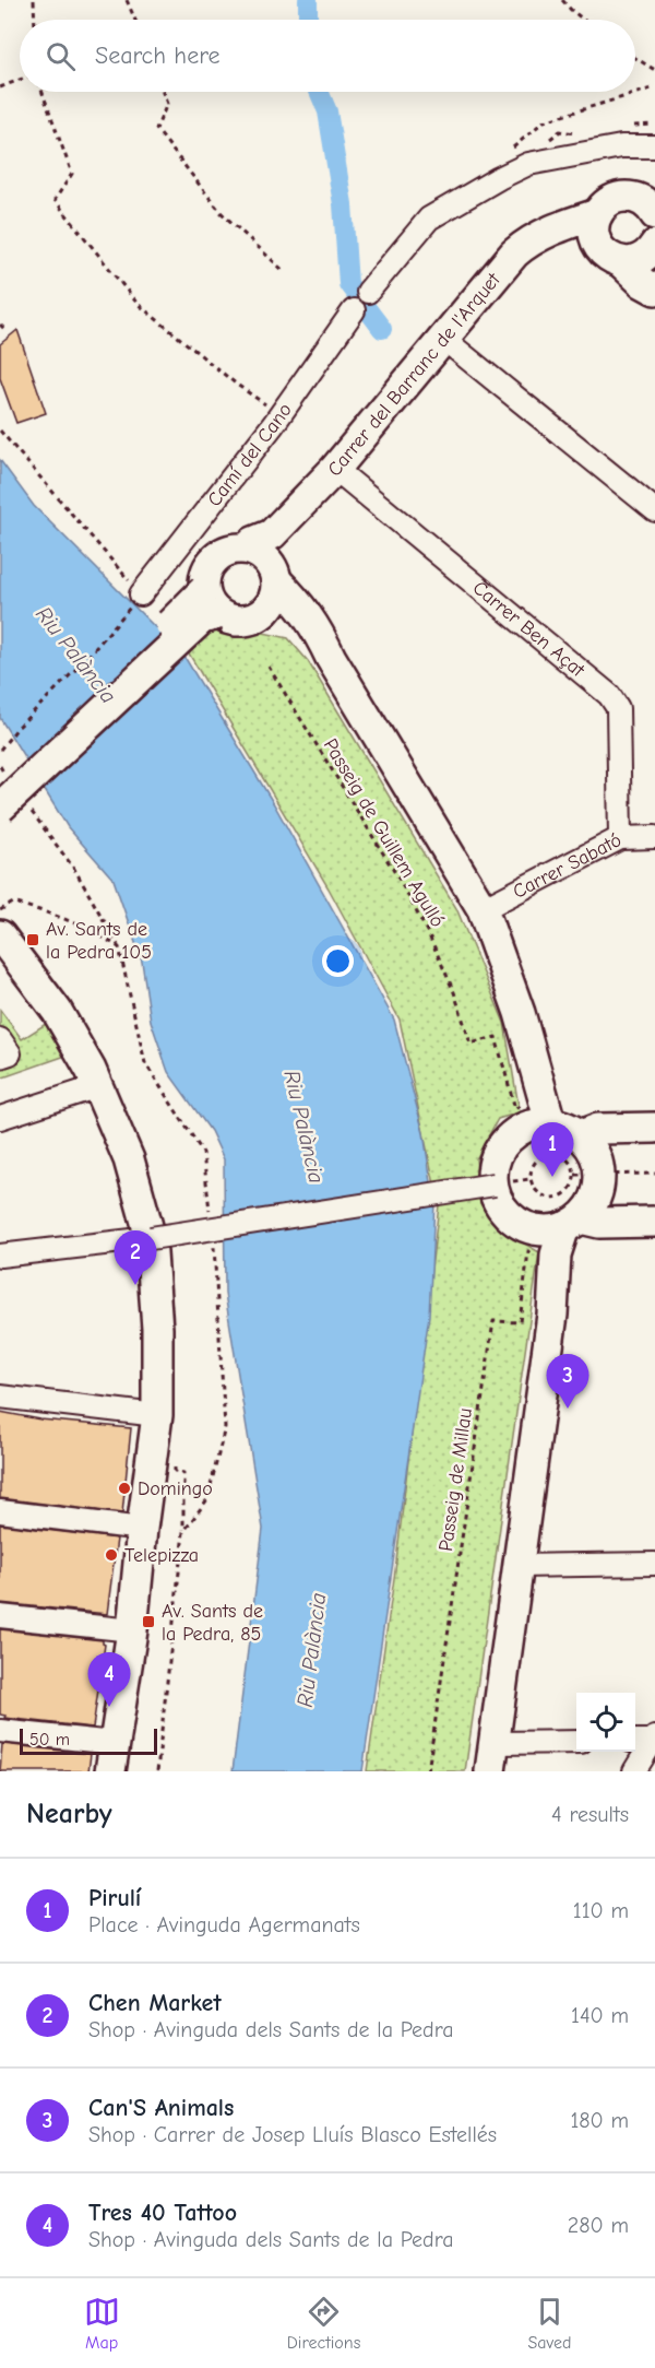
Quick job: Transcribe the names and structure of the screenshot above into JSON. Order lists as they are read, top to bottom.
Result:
{
  "streets": {
    "street": [
      "Carrer del Barranc de l'Arquet",
      "Camí del Cano",
      "Carrer Ben Açat",
      "Carrer Sabató"
    ],
    "path": ["Passeig de Guillem Agulló", "Passeig de Millau"]
  },
  "crossings": [
    ["Carrer del Barranc de l'Arquet", "Carrer Ben Açat"],
    ["Carrer Ben Açat", "Carrer Sabató"]
  ],
  "water": ["Riu Palància"],
  "places": {
    "transit": ["Av. Sants de la Pedra 105", "Av. Sants de la Pedra, 85"],
    "other": ["Domingo", "Telepizza"]
  },
  "scale_bar": "50 m",
  "page": {
    "search": "Search here",
    "pins": [
      "1",
      "2",
      "3",
      "4"
    ],
    "scale": "50 m",
    "heading": ["Nearby", "4 results"],
    "list": [
      {
        "mark": "1",
        "name": "Pirulí",
        "note": "Place · Avinguda Agermanats",
        "value": "110 m"
      },
      {
        "mark": "2",
        "name": "Chen Market",
        "note": "Shop · Avinguda dels Sants de la Pedra",
        "value": "140 m"
      },
      {
        "mark": "3",
        "name": "Can'S Animals",
        "note": "Shop · Carrer de Josep Lluís Blasco Estellés",
        "value": "180 m"
      },
      {
        "mark": "4",
        "name": "Tres 40 Tattoo",
        "note": "Shop · Avinguda dels Sants de la Pedra",
        "value": "280 m"
      }
    ],
    "nav": ["Map", "Directions", "Saved"]
  }
}
